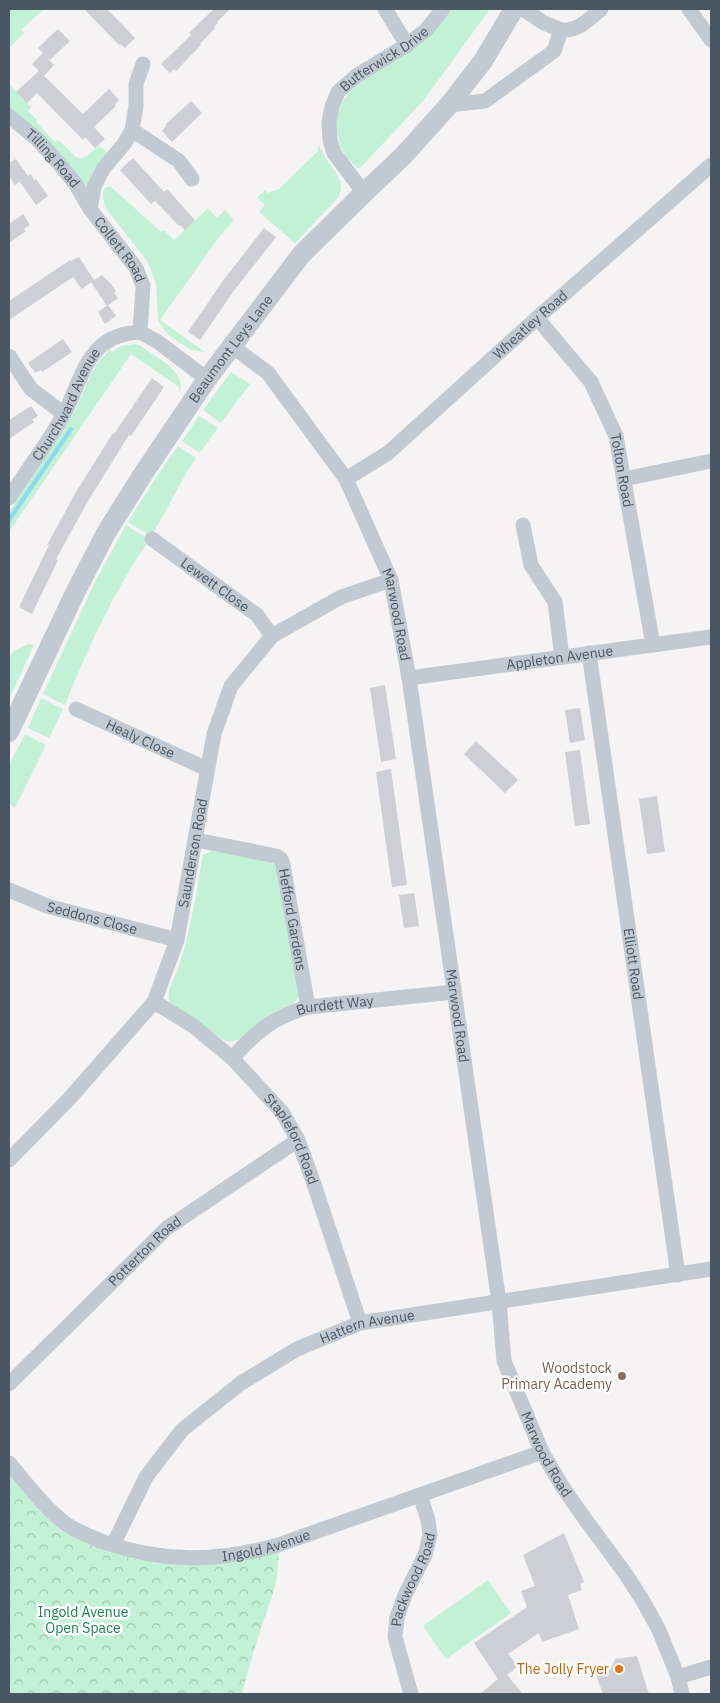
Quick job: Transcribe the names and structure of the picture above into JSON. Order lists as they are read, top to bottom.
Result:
{
  "streets": {
    "street": [
      "Butterwick Drive",
      "Tilling Road",
      "Collett Road",
      "Wheatley Road",
      "Beaumont Leys Lane",
      "Churchward Avenue",
      "Tolton Road",
      "Lewett Close",
      "Marwood Road",
      "Appleton Avenue",
      "Healy Close",
      "Saunderson Road",
      "Seddons Close",
      "Hefford Gardens",
      "Elliott Road",
      "Burdett Way",
      "Stapleford Road",
      "Potterton Road",
      "Hattern Avenue",
      "Ingold Avenue",
      "Packwood Road"
    ]
  },
  "crossings": [
    ["Butterwick Drive", "Beaumont Leys Lane"],
    ["Tilling Road", "Collett Road"],
    ["Collett Road", "Churchward Avenue"],
    ["Wheatley Road", "Tolton Road"],
    ["Wheatley Road", "Marwood Road"],
    ["Beaumont Leys Lane", "Marwood Road"],
    ["Tolton Road", "Appleton Avenue"],
    ["Lewett Close", "Saunderson Road"],
    ["Marwood Road", "Appleton Avenue"],
    ["Marwood Road", "Saunderson Road"],
    ["Marwood Road", "Burdett Way"],
    ["Marwood Road", "Hattern Avenue"],
    ["Marwood Road", "Ingold Avenue"],
    ["Appleton Avenue", "Elliott Road"],
    ["Healy Close", "Saunderson Road"],
    ["Saunderson Road", "Seddons Close"],
    ["Saunderson Road", "Hefford Gardens"],
    ["Saunderson Road", "Stapleford Road"],
    ["Hefford Gardens", "Burdett Way"],
    ["Elliott Road", "Hattern Avenue"],
    ["Burdett Way", "Stapleford Road"],
    ["Stapleford Road", "Potterton Road"],
    ["Stapleford Road", "Hattern Avenue"],
    ["Hattern Avenue", "Ingold Avenue"],
    ["Ingold Avenue", "Packwood Road"]
  ],
  "parks": ["Ingold Avenue Open Space"],
  "places": ["Woodstock Primary Academy", "The Jolly Fryer"]
}
